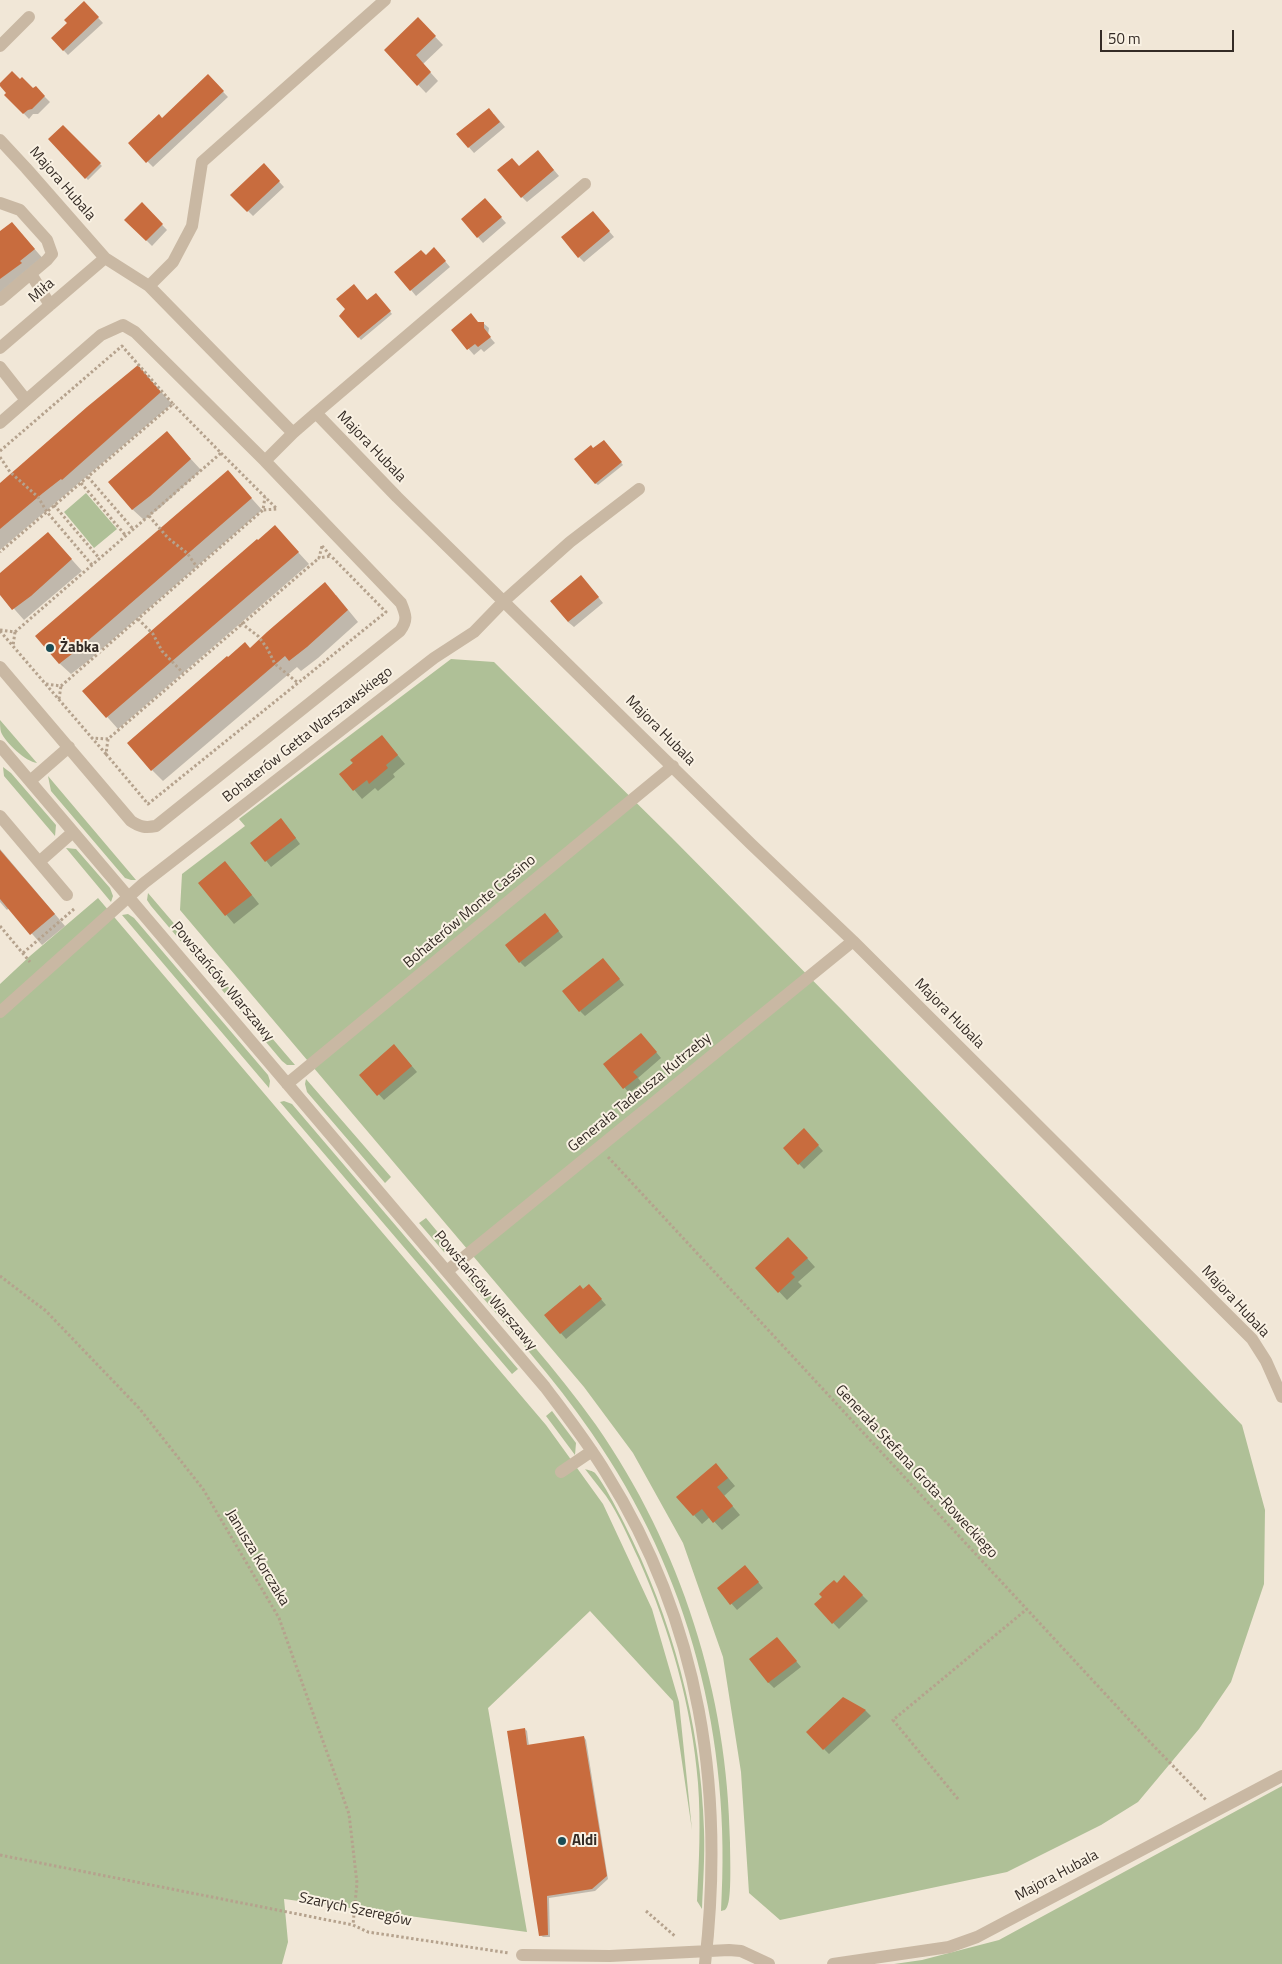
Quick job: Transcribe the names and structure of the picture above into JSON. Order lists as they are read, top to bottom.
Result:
{
  "streets": {
    "street": [
      "Majora Hubala",
      "Miła",
      "Bohaterów Getta Warszawskiego",
      "Bohaterów Monte Cassino",
      "Powstańców Warszawy",
      "Generała Tadeusza Kutrzeby"
    ],
    "path": ["Generała Stefana Grota-Roweckiego", "Janusza Korczaka", "Szarych Szeregów"]
  },
  "crossings": [
    ["Majora Hubala", "Miła"],
    ["Majora Hubala", "Bohaterów Getta Warszawskiego"],
    ["Majora Hubala", "Bohaterów Monte Cassino"],
    ["Majora Hubala", "Generała Tadeusza Kutrzeby"],
    ["Majora Hubala", "Generała Stefana Grota-Roweckiego"],
    ["Bohaterów Getta Warszawskiego", "Powstańców Warszawy"],
    ["Bohaterów Monte Cassino", "Powstańców Warszawy"],
    ["Powstańców Warszawy", "Generała Tadeusza Kutrzeby"],
    ["Generała Tadeusza Kutrzeby", "Generała Stefana Grota-Roweckiego"],
    ["Janusza Korczaka", "Szarych Szeregów"]
  ],
  "places": ["Żabka", "Aldi"],
  "scale_bar": "50 m"
}
